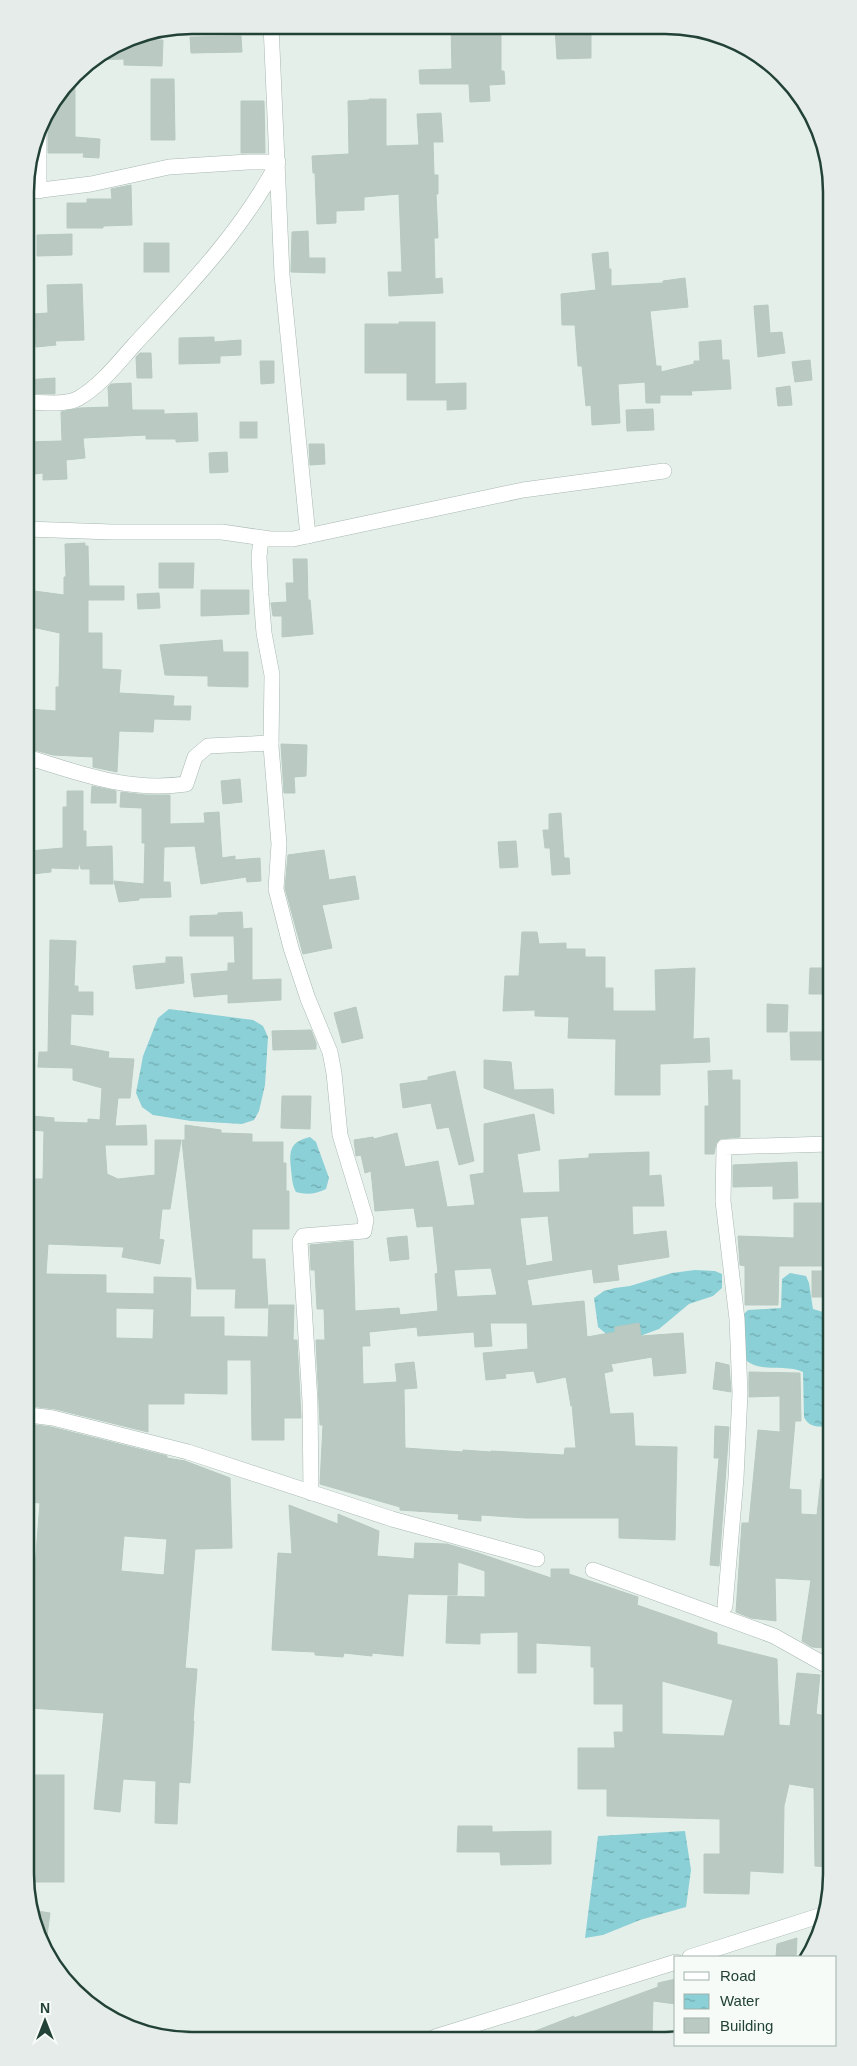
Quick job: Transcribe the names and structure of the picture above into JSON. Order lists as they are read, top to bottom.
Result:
{
  "legend": ["Road", "Water", "Building"],
  "north": "top"
}
